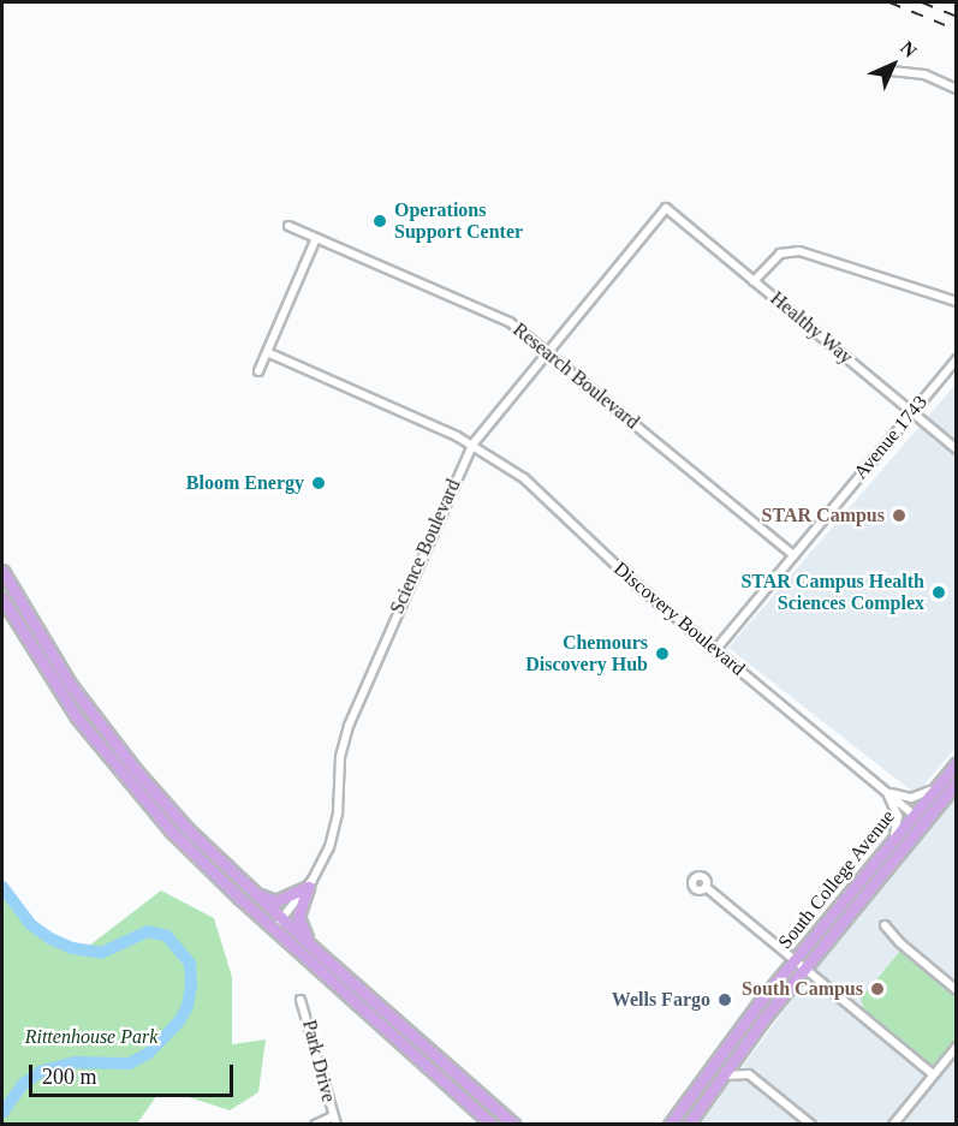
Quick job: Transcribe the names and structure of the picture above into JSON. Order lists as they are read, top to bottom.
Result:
{
  "streets": {
    "main road": ["South College Avenue"],
    "street": [
      "Healthy Way",
      "Research Boulevard",
      "Avenue 1743",
      "Science Boulevard",
      "Discovery Boulevard",
      "Park Drive"
    ]
  },
  "crossings": [
    ["Healthy Way", "Avenue 1743"],
    ["Healthy Way", "Science Boulevard"],
    ["Research Boulevard", "Avenue 1743"],
    ["Research Boulevard", "Science Boulevard"],
    ["Avenue 1743", "Discovery Boulevard"],
    ["Science Boulevard", "Discovery Boulevard"],
    ["Discovery Boulevard", "South College Avenue"]
  ],
  "parks": ["Rittenhouse Park"],
  "places": [
    "Operations Support Center",
    "Bloom Energy",
    "STAR Campus",
    "STAR Campus Health Sciences Complex",
    "Chemours Discovery Hub",
    "South Campus",
    "Wells Fargo"
  ],
  "scale_bar": "200 m",
  "north": "top right"
}
